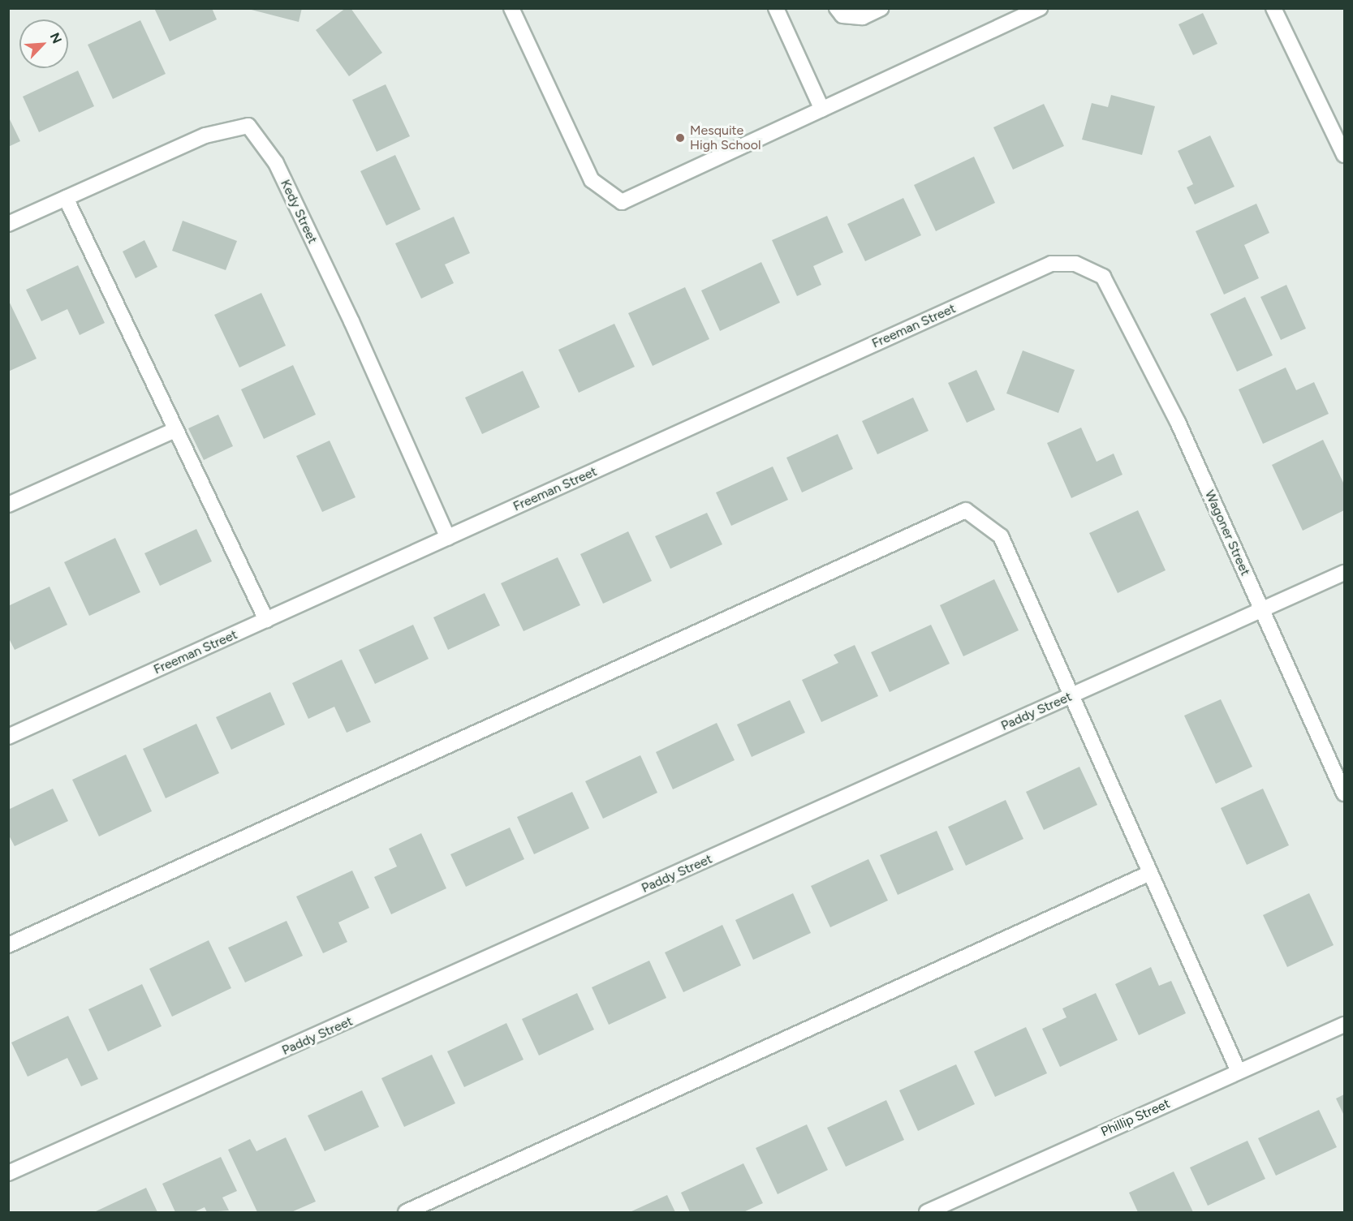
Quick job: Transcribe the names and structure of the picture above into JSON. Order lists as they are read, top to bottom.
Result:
{
  "streets": {
    "street": [
      "Kedy Street",
      "Freeman Street",
      "Wagoner Street",
      "Paddy Street",
      "Phillip Street"
    ]
  },
  "crossings": [
    ["Kedy Street", "Freeman Street"],
    ["Freeman Street", "Wagoner Street"],
    ["Wagoner Street", "Paddy Street"]
  ],
  "places": ["Mesquite High School"],
  "north": "top right"
}
